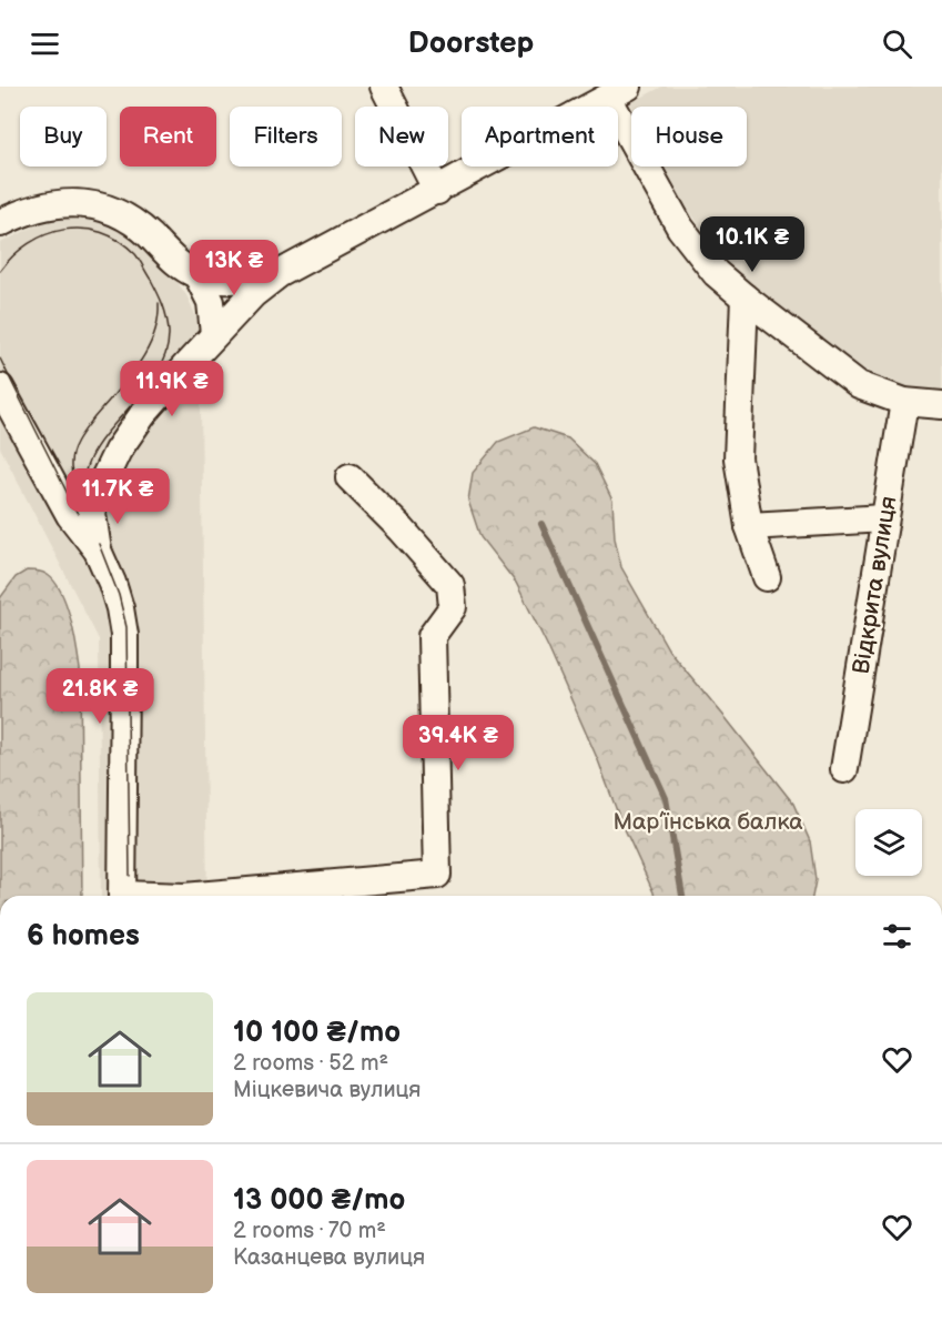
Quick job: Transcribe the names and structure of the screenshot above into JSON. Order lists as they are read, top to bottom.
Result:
{
  "streets": {
    "street": ["Відкрита вулиця"]
  },
  "parks": ["Мар’їнська балка"],
  "page": {
    "header": "Doorstep",
    "chip": [
      "Buy",
      "Rent",
      "Filters",
      "New",
      "Apartment",
      "House"
    ],
    "price": [
      "10.1K ₴",
      "13K ₴",
      "11.9K ₴",
      "11.7K ₴",
      "21.8K ₴",
      "39.4K ₴"
    ],
    "heading": "6 homes",
    "list": [
      {
        "name": "10 100 ₴/mo",
        "note": "2 rooms · 52 m² · Міцкевича вулиця"
      },
      {
        "name": "13 000 ₴/mo",
        "note": "2 rooms · 70 m² · Казанцева вулиця"
      }
    ]
  }
}
